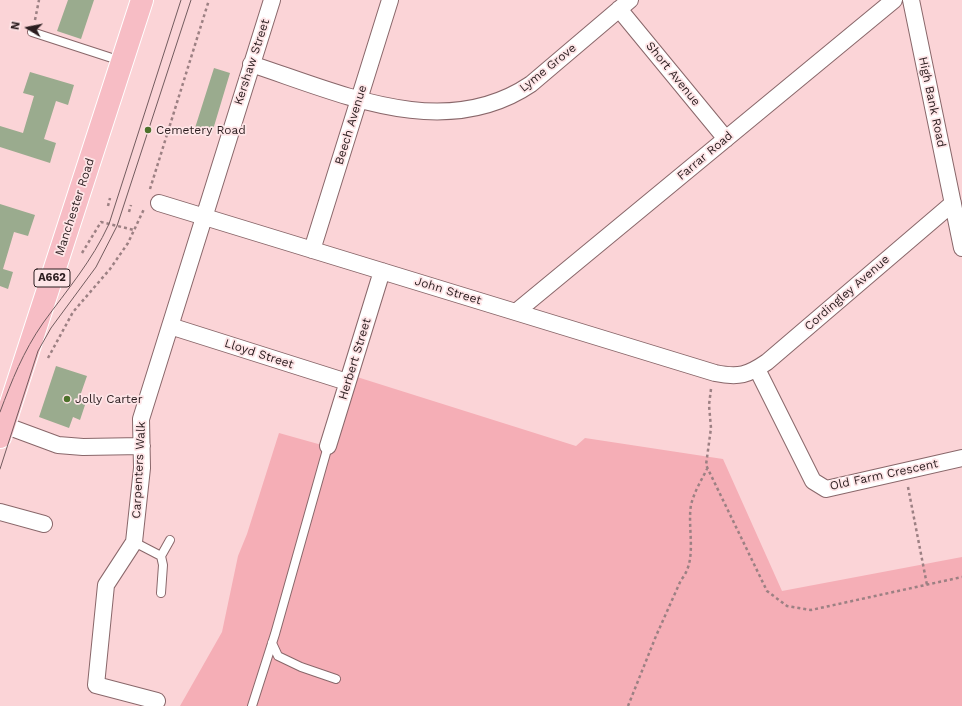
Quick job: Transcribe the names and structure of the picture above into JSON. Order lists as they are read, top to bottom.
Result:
{
  "streets": {
    "main road": ["Manchester Road", "A662"],
    "street": [
      "Kershaw Street",
      "Lyme Grove",
      "Short Avenue",
      "High Bank Road",
      "Beech Avenue",
      "Farrar Road",
      "John Street",
      "Cordingley Avenue",
      "Lloyd Street",
      "Herbert Street",
      "Carpenters Walk",
      "Old Farm Crescent"
    ]
  },
  "crossings": [
    ["Kershaw Street", "Lyme Grove"],
    ["Kershaw Street", "John Street"],
    ["Kershaw Street", "Carpenters Walk"],
    ["Lyme Grove", "Short Avenue"],
    ["Lyme Grove", "Beech Avenue"],
    ["Short Avenue", "Farrar Road"],
    ["High Bank Road", "Cordingley Avenue"],
    ["Beech Avenue", "John Street"],
    ["Farrar Road", "John Street"],
    ["John Street", "Cordingley Avenue"],
    ["John Street", "Herbert Street"],
    ["John Street", "Carpenters Walk"],
    ["Cordingley Avenue", "Old Farm Crescent"],
    ["Lloyd Street", "Herbert Street"],
    ["Lloyd Street", "Carpenters Walk"]
  ],
  "places": ["Cemetery Road", "Jolly Carter"],
  "north": "left"
}
